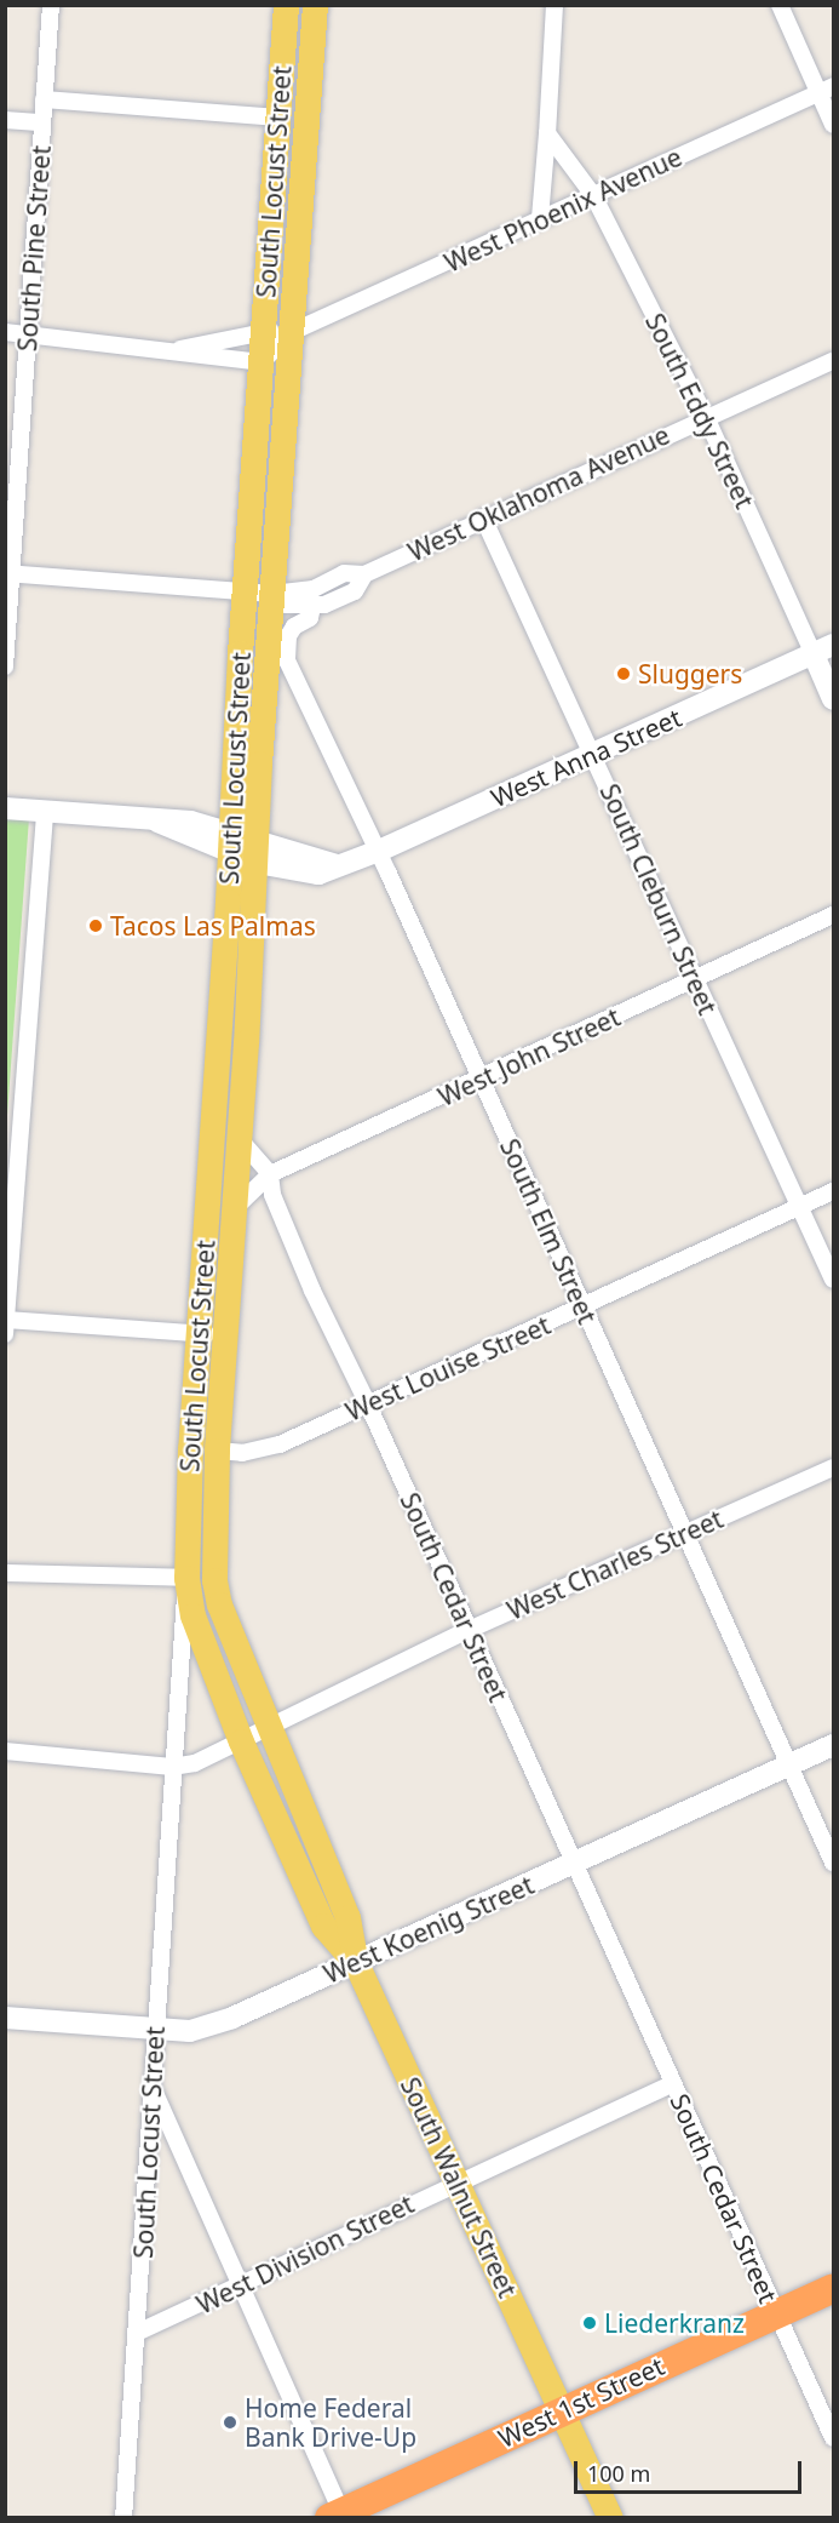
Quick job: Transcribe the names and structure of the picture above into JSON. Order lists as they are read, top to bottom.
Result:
{
  "streets": {
    "highway": ["West 1st Street"],
    "main road": ["South Locust Street", "South Walnut Street"],
    "street": [
      "West Phoenix Avenue",
      "South Pine Street",
      "South Eddy Street",
      "West Oklahoma Avenue",
      "West Anna Street",
      "South Cleburn Street",
      "West John Street",
      "South Elm Street",
      "West Louise Street",
      "West Charles Street",
      "South Cedar Street",
      "West Koenig Street",
      "West Division Street"
    ]
  },
  "crossings": [
    ["South Locust Street", "West Phoenix Avenue"],
    ["South Locust Street", "West Oklahoma Avenue"],
    ["South Locust Street", "West Anna Street"],
    ["South Locust Street", "West John Street"],
    ["South Locust Street", "West Louise Street"],
    ["South Locust Street", "West Charles Street"],
    ["South Locust Street", "South Cedar Street"],
    ["South Locust Street", "West Koenig Street"],
    ["South Locust Street", "South Walnut Street"],
    ["South Locust Street", "West Division Street"],
    ["West Phoenix Avenue", "South Pine Street"],
    ["West Phoenix Avenue", "South Eddy Street"],
    ["South Pine Street", "West Oklahoma Avenue"],
    ["South Eddy Street", "West Oklahoma Avenue"],
    ["South Eddy Street", "West Anna Street"],
    ["West Oklahoma Avenue", "South Cleburn Street"],
    ["West Oklahoma Avenue", "South Elm Street"],
    ["West Anna Street", "South Cleburn Street"],
    ["West Anna Street", "South Elm Street"],
    ["South Cleburn Street", "West John Street"],
    ["South Cleburn Street", "West Louise Street"],
    ["West John Street", "South Elm Street"],
    ["West John Street", "South Cedar Street"],
    ["South Elm Street", "West Louise Street"],
    ["South Elm Street", "West Charles Street"],
    ["South Elm Street", "West Koenig Street"],
    ["West Louise Street", "South Cedar Street"],
    ["West Charles Street", "South Cedar Street"],
    ["West Charles Street", "South Walnut Street"],
    ["South Cedar Street", "West Koenig Street"],
    ["South Cedar Street", "West Division Street"],
    ["South Cedar Street", "West 1st Street"],
    ["West Koenig Street", "South Walnut Street"],
    ["South Walnut Street", "West Division Street"],
    ["South Walnut Street", "West 1st Street"]
  ],
  "places": [
    "Sluggers",
    "Tacos Las Palmas",
    "Liederkranz",
    "Home Federal Bank Drive-Up"
  ],
  "scale_bar": "100 m"
}
